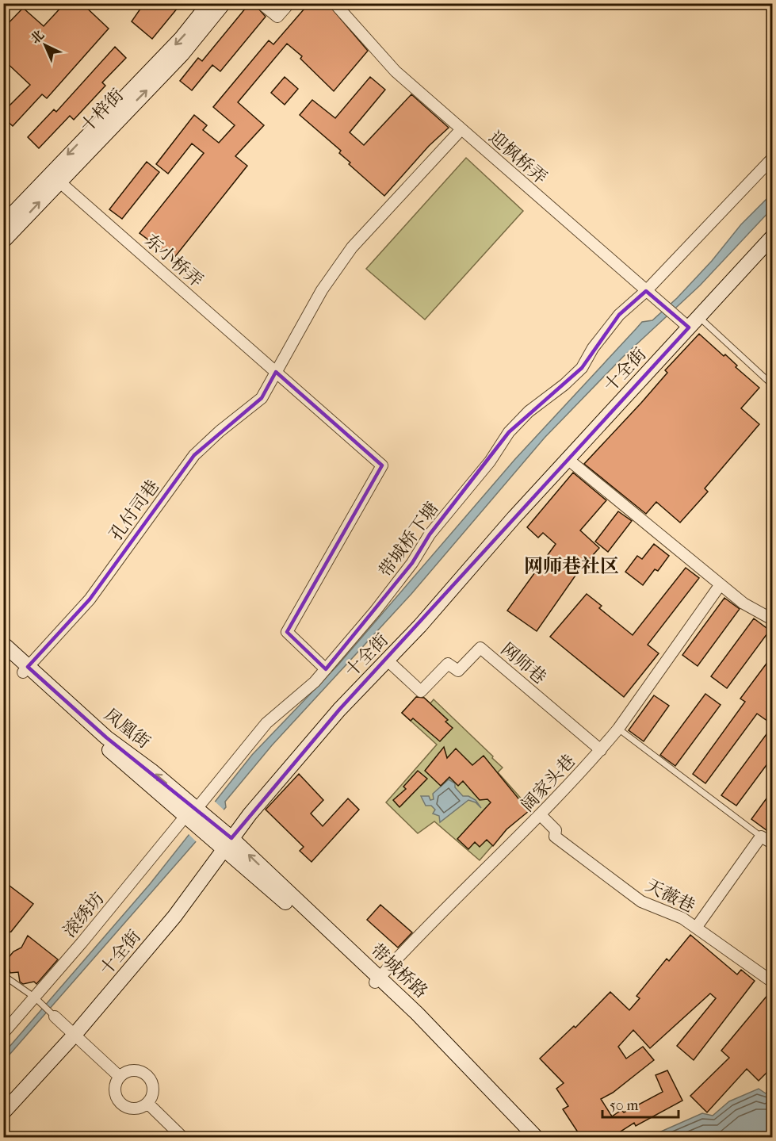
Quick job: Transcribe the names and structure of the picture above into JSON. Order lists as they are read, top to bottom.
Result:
{
  "streets": {
    "main road": [
      "十梓街",
      "十全街",
      "凤凰街",
      "带城桥路"
    ],
    "street": [
      "迎枫桥弄",
      "东小桥弄",
      "孔付司巷",
      "带城桥下塘",
      "网师巷",
      "阔家头巷",
      "天薇巷",
      "滚绣坊"
    ]
  },
  "crossings": [
    ["十梓街", "东小桥弄"],
    ["迎枫桥弄", "十全街"],
    ["迎枫桥弄", "孔付司巷"],
    ["迎枫桥弄", "带城桥下塘"],
    ["东小桥弄", "孔付司巷"],
    ["东小桥弄", "带城桥下塘"],
    ["十全街", "网师巷"],
    ["十全街", "凤凰街"],
    ["十全街", "带城桥路"],
    ["孔付司巷", "凤凰街"],
    ["带城桥下塘", "凤凰街"],
    ["带城桥下塘", "滚绣坊"],
    ["网师巷", "阔家头巷"],
    ["凤凰街", "滚绣坊"],
    ["凤凰街", "带城桥路"],
    ["阔家头巷", "天薇巷"],
    ["阔家头巷", "带城桥路"]
  ],
  "districts": ["网师巷社区"],
  "scale_bar": "50 m",
  "north": "top left"
}
